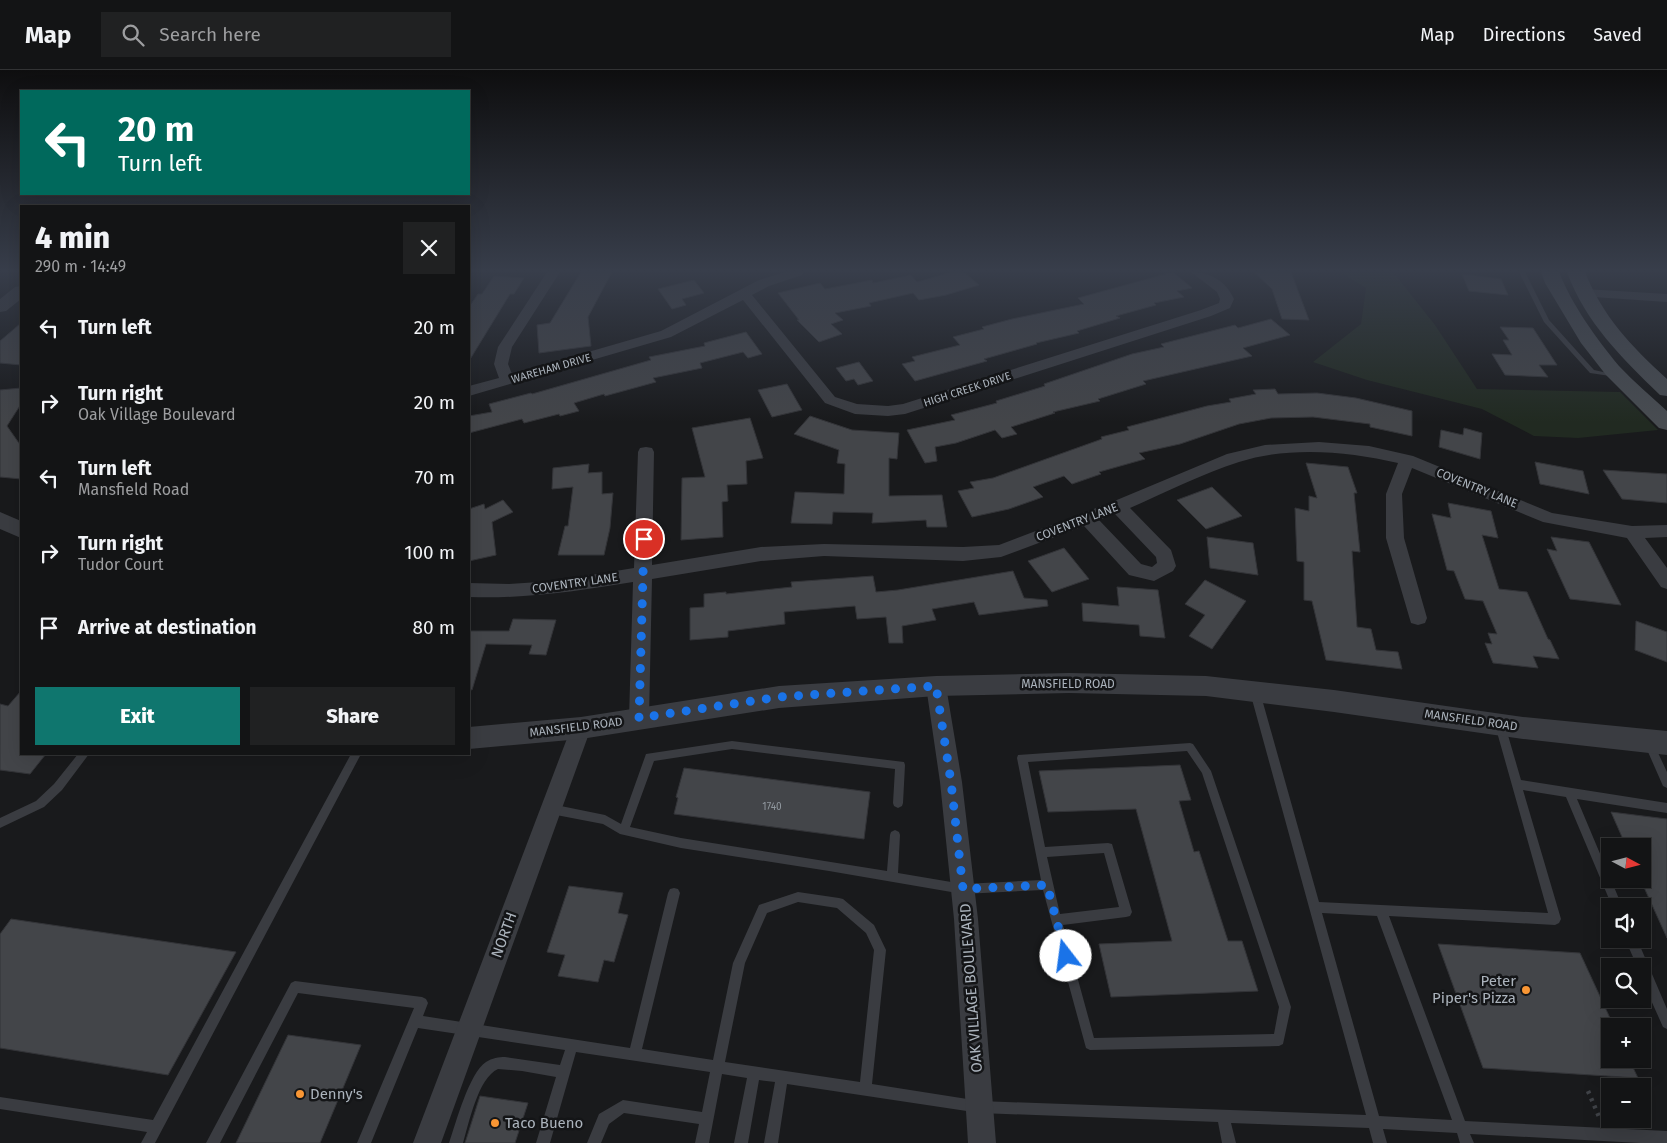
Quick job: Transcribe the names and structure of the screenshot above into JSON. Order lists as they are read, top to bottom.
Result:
{
  "streets": {
    "street": [
      "WAREHAM DRIVE",
      "HIGH CREEK DRIVE",
      "COVENTRY LANE",
      "MANSFIELD ROAD",
      "NORTH",
      "OAK VILLAGE BOULEVARD"
    ]
  },
  "crossings": [
    ["MANSFIELD ROAD", "NORTH"],
    ["MANSFIELD ROAD", "OAK VILLAGE BOULEVARD"]
  ],
  "places": ["Peter Piper's Pizza", "Denny's", "Taco Bueno"],
  "house_numbers": ["1740"],
  "north": "right",
  "page": {
    "header": "Map",
    "search": "Search here",
    "nav": ["Map", "Directions", "Saved"],
    "turn": ["20 m", "Turn left"],
    "heading": ["4 min", "290 m · 14:49"],
    "list": [
      {
        "name": "Turn left",
        "value": "20 m"
      },
      {
        "name": "Turn right",
        "note": "Oak Village Boulevard",
        "value": "20 m"
      },
      {
        "name": "Turn left",
        "note": "Mansfield Road",
        "value": "70 m"
      },
      {
        "name": "Turn right",
        "note": "Tudor Court",
        "value": "100 m"
      },
      {
        "name": "Arrive at destination",
        "value": "80 m"
      }
    ],
    "buttons": ["Exit", "Share"],
    "map_buttons": ["+", "−"]
  }
}
